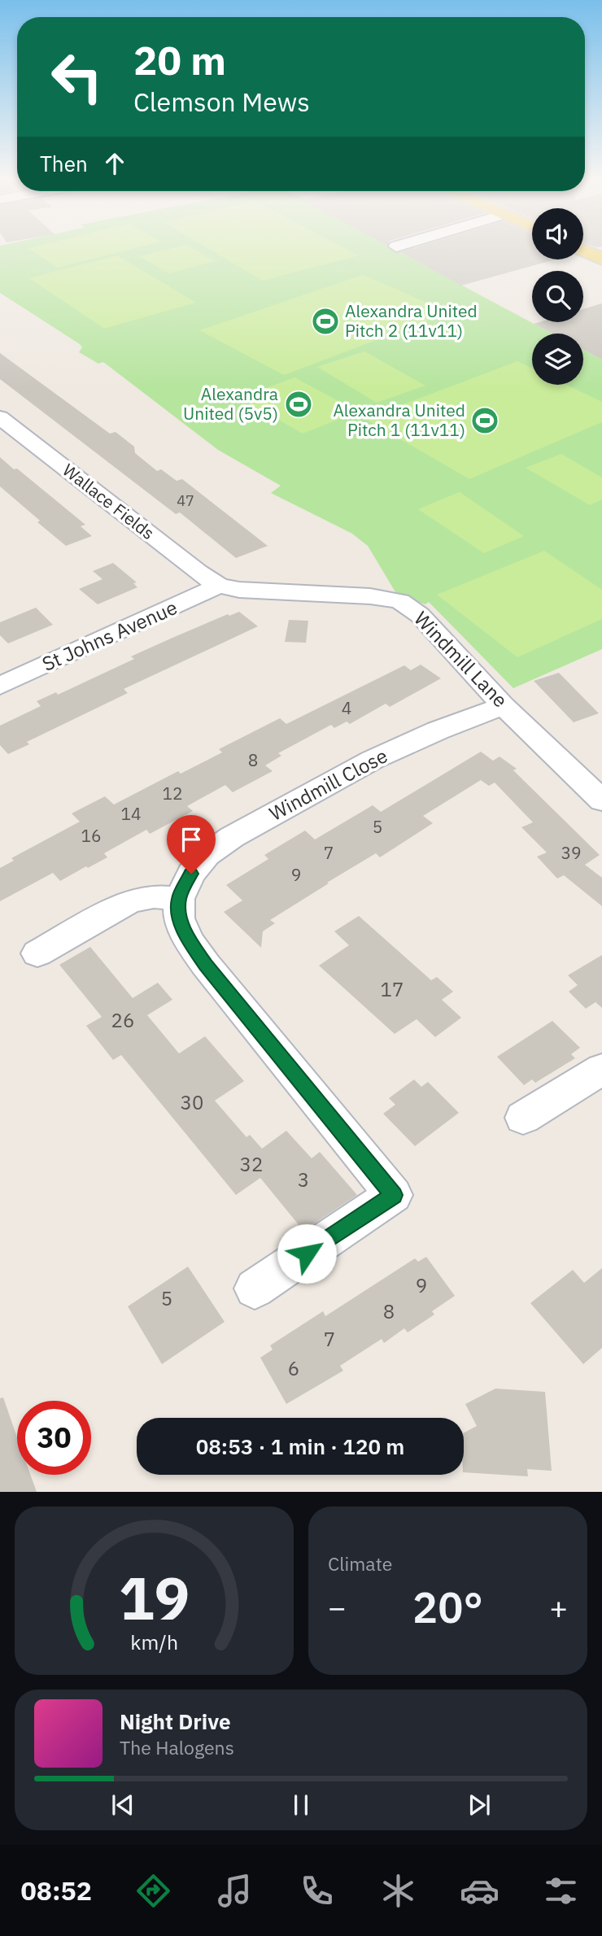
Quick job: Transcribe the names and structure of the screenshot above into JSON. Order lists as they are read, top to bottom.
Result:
{
  "streets": {
    "street": [
      "Wallace Fields",
      "St Johns Avenue",
      "Windmill Lane",
      "Windmill Close"
    ]
  },
  "crossings": [
    ["Wallace Fields", "St Johns Avenue"],
    ["Wallace Fields", "Windmill Lane"],
    ["St Johns Avenue", "Windmill Lane"],
    ["Windmill Lane", "Windmill Close"]
  ],
  "places": {
    "sports": ["Alexandra United Pitch 2 (11v11)", "Alexandra United (5v5)", "Alexandra United Pitch 1 (11v11)"]
  },
  "house_numbers": [
    "47",
    "4",
    "8",
    "12",
    "14",
    "5",
    "16",
    "7",
    "39",
    "9",
    "17",
    "26",
    "30",
    "32",
    "3",
    "9",
    "5",
    "8",
    "7",
    "6"
  ],
  "page": {
    "turn": ["20 m", "Clemson Mews"],
    "then": "Then",
    "limit": "30",
    "trip": "08:53 · 1 min · 120 m",
    "tile": "Climate",
    "heat": ["−", "20°", "+"],
    "song": ["Night Drive", "The Halogens"],
    "tabs": "08:52",
    "gauge": ["19", "km/h"]
  }
}
